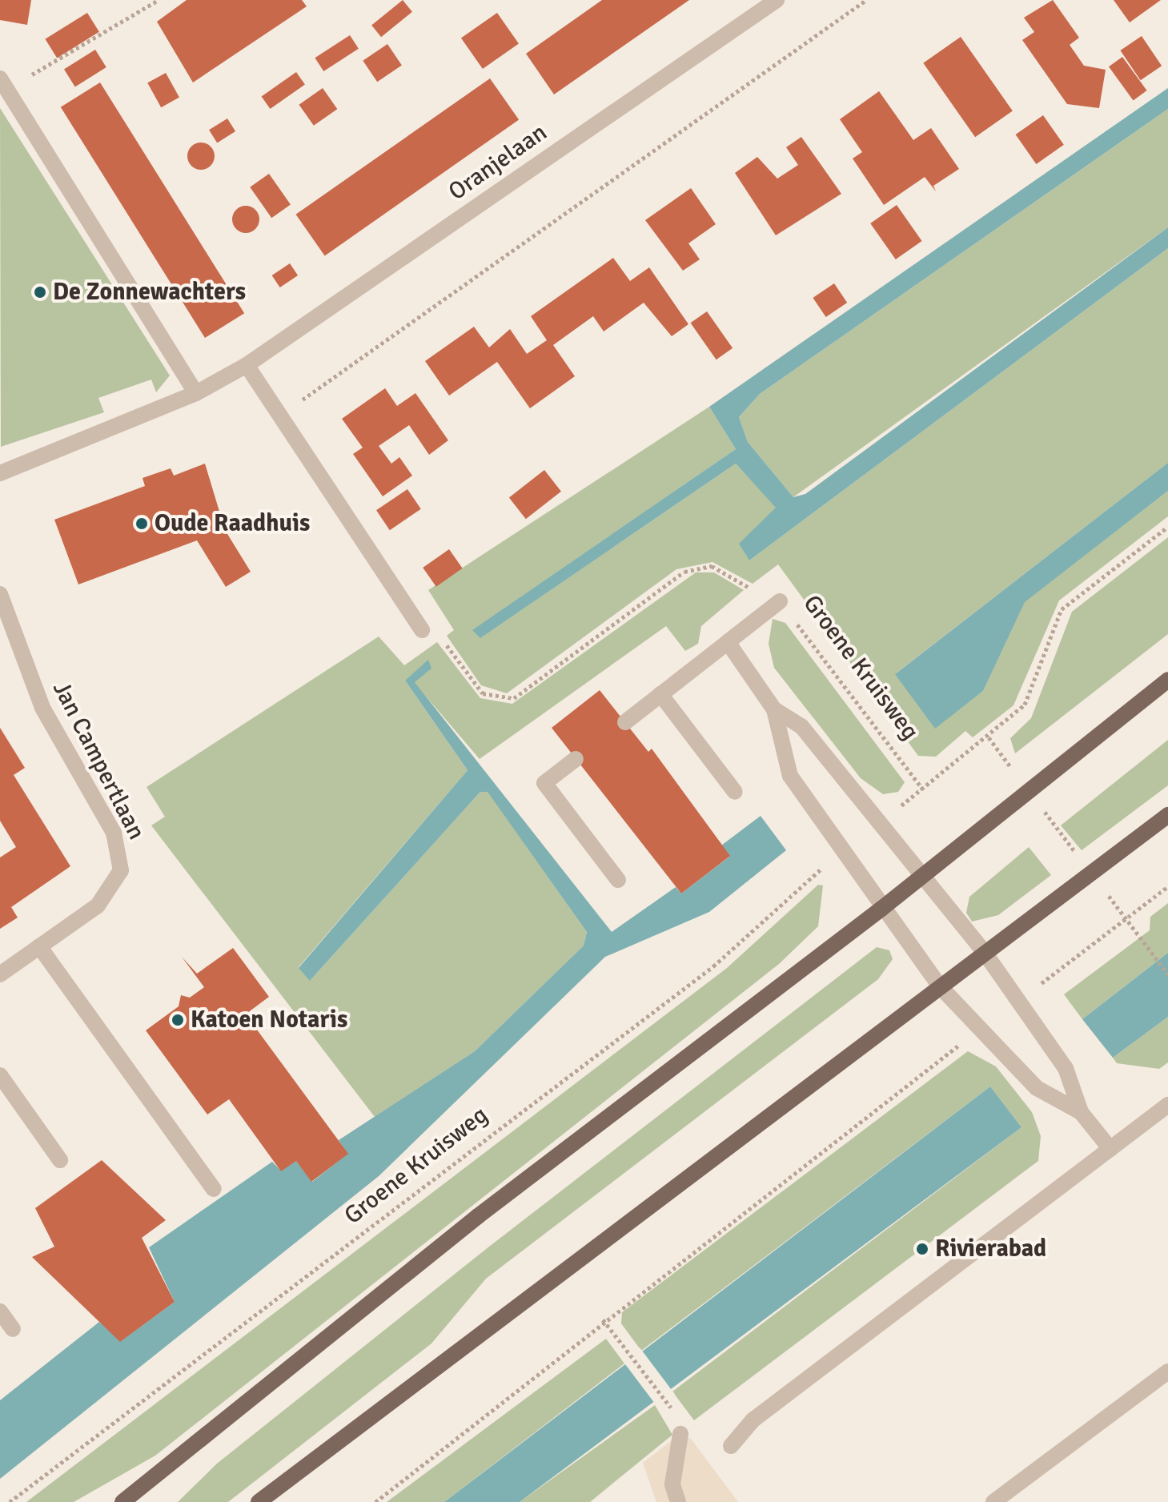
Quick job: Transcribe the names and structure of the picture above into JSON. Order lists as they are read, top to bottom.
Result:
{
  "streets": {
    "street": ["Oranjelaan", "Groene Kruisweg", "Jan Campertlaan"]
  },
  "places": [
    "De Zonnewachters",
    "Oude Raadhuis",
    "Katoen Notaris",
    "Rivierabad"
  ]
}
